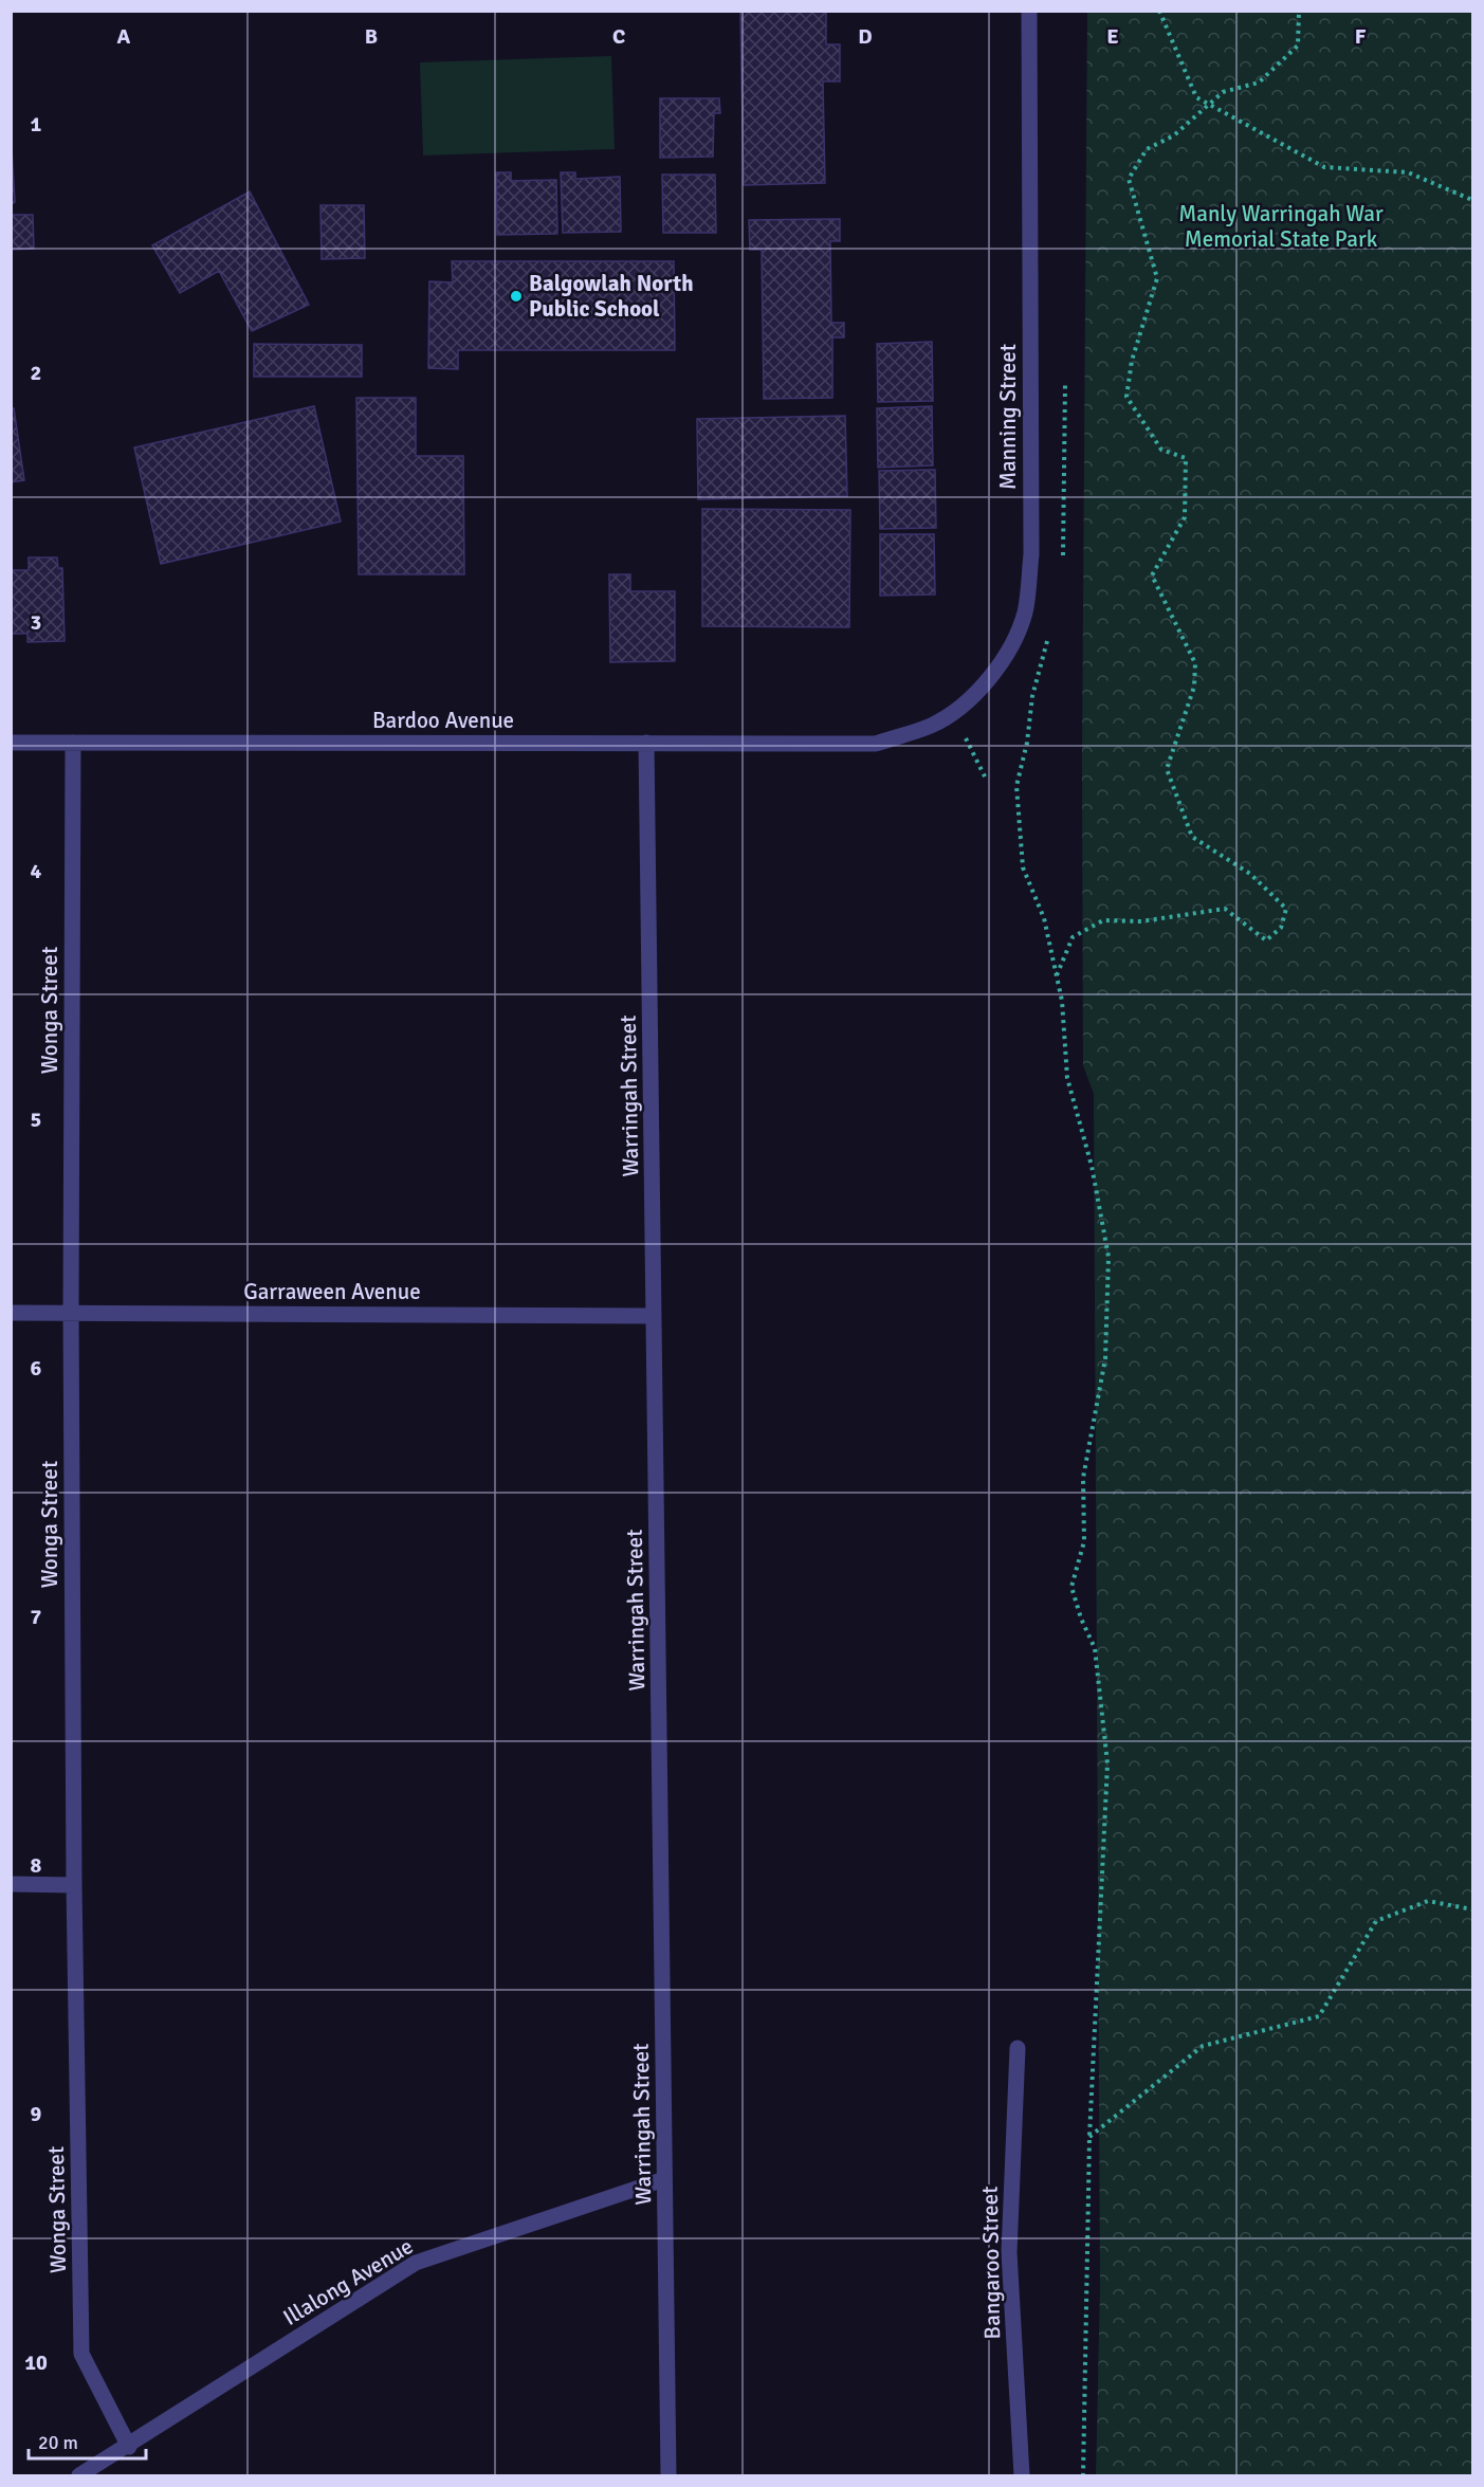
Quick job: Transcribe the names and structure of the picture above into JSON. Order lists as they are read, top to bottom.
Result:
{
  "streets": {
    "street": [
      "Manning Street",
      "Bardoo Avenue",
      "Wonga Street",
      "Warringah Street",
      "Garraween Avenue",
      "Bangaroo Street",
      "Illalong Avenue"
    ]
  },
  "crossings": [
    ["Manning Street", "Bardoo Avenue"],
    ["Bardoo Avenue", "Wonga Street"],
    ["Bardoo Avenue", "Warringah Street"],
    ["Wonga Street", "Garraween Avenue"],
    ["Wonga Street", "Illalong Avenue"],
    ["Warringah Street", "Garraween Avenue"],
    ["Warringah Street", "Illalong Avenue"]
  ],
  "parks": ["Manly Warringah War Memorial State Park"],
  "places": ["Balgowlah North Public School"],
  "scale_bar": "20 m",
  "grid": {
    "columns": [
      "A",
      "B",
      "C",
      "D",
      "E",
      "F"
    ],
    "rows": [
      "1",
      "2",
      "3",
      "4",
      "5",
      "6",
      "7",
      "8",
      "9",
      "10"
    ]
  }
}
